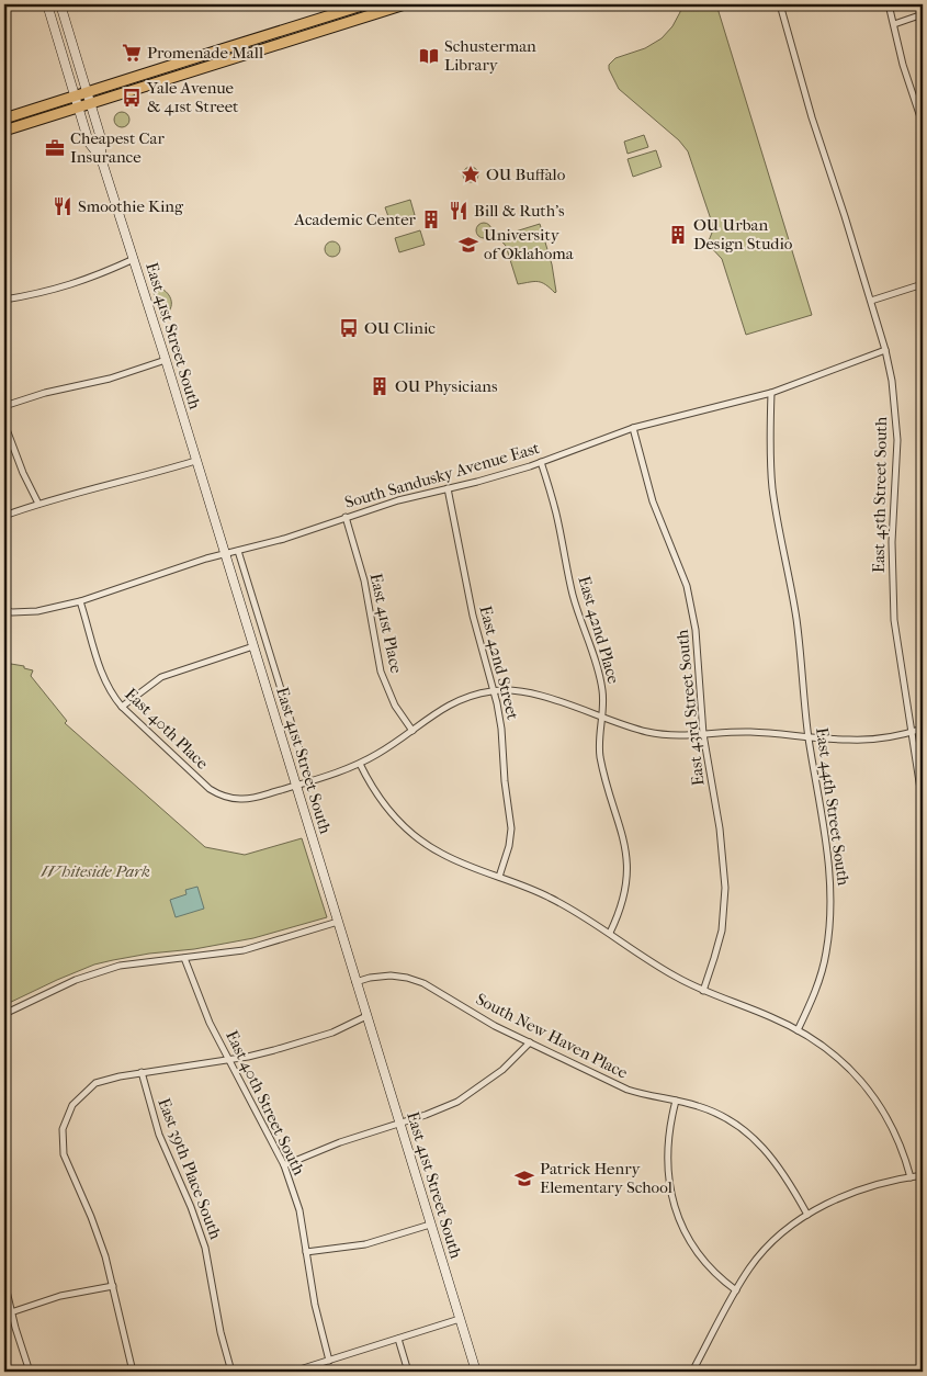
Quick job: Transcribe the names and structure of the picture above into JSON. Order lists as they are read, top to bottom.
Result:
{
  "streets": {
    "main road": ["East 41st Street South"],
    "street": [
      "South Sandusky Avenue East",
      "East 45th Street South",
      "East 41st Place",
      "East 42nd Place",
      "East 42nd Street",
      "East 43rd Street South",
      "East 40th Place",
      "East 44th Street South",
      "South New Haven Place",
      "East 40th Street South",
      "East 39th Place South"
    ]
  },
  "crossings": [
    ["East 41st Street South", "South Sandusky Avenue East"],
    ["East 41st Street South", "East 40th Place"],
    ["East 41st Street South", "South New Haven Place"],
    ["South Sandusky Avenue East", "East 45th Street South"],
    ["South Sandusky Avenue East", "East 41st Place"],
    ["South Sandusky Avenue East", "East 42nd Place"],
    ["South Sandusky Avenue East", "East 42nd Street"],
    ["South Sandusky Avenue East", "East 43rd Street South"],
    ["South Sandusky Avenue East", "East 40th Place"],
    ["South Sandusky Avenue East", "East 44th Street South"],
    ["East 45th Street South", "East 40th Place"],
    ["East 41st Place", "East 40th Place"],
    ["East 42nd Place", "East 40th Place"],
    ["East 42nd Street", "East 40th Place"],
    ["East 43rd Street South", "East 40th Place"],
    ["East 40th Place", "East 44th Street South"]
  ],
  "parks": ["Whiteside Park"],
  "places": {
    "supermarket": ["Promenade Mall"],
    "library": ["Schusterman Library"],
    "bus stop": ["Yale Avenue & 41st Street", "OU Clinic"],
    "office": ["Cheapest Car Insurance"],
    "place": ["OU Buffalo"],
    "restaurant": ["Smoothie King", "Bill & Ruth's"],
    "building": ["Academic Center", "OU Urban Design Studio", "OU Physicians"],
    "school or university": ["University of Oklahoma", "Patrick Henry Elementary School"]
  }
}
